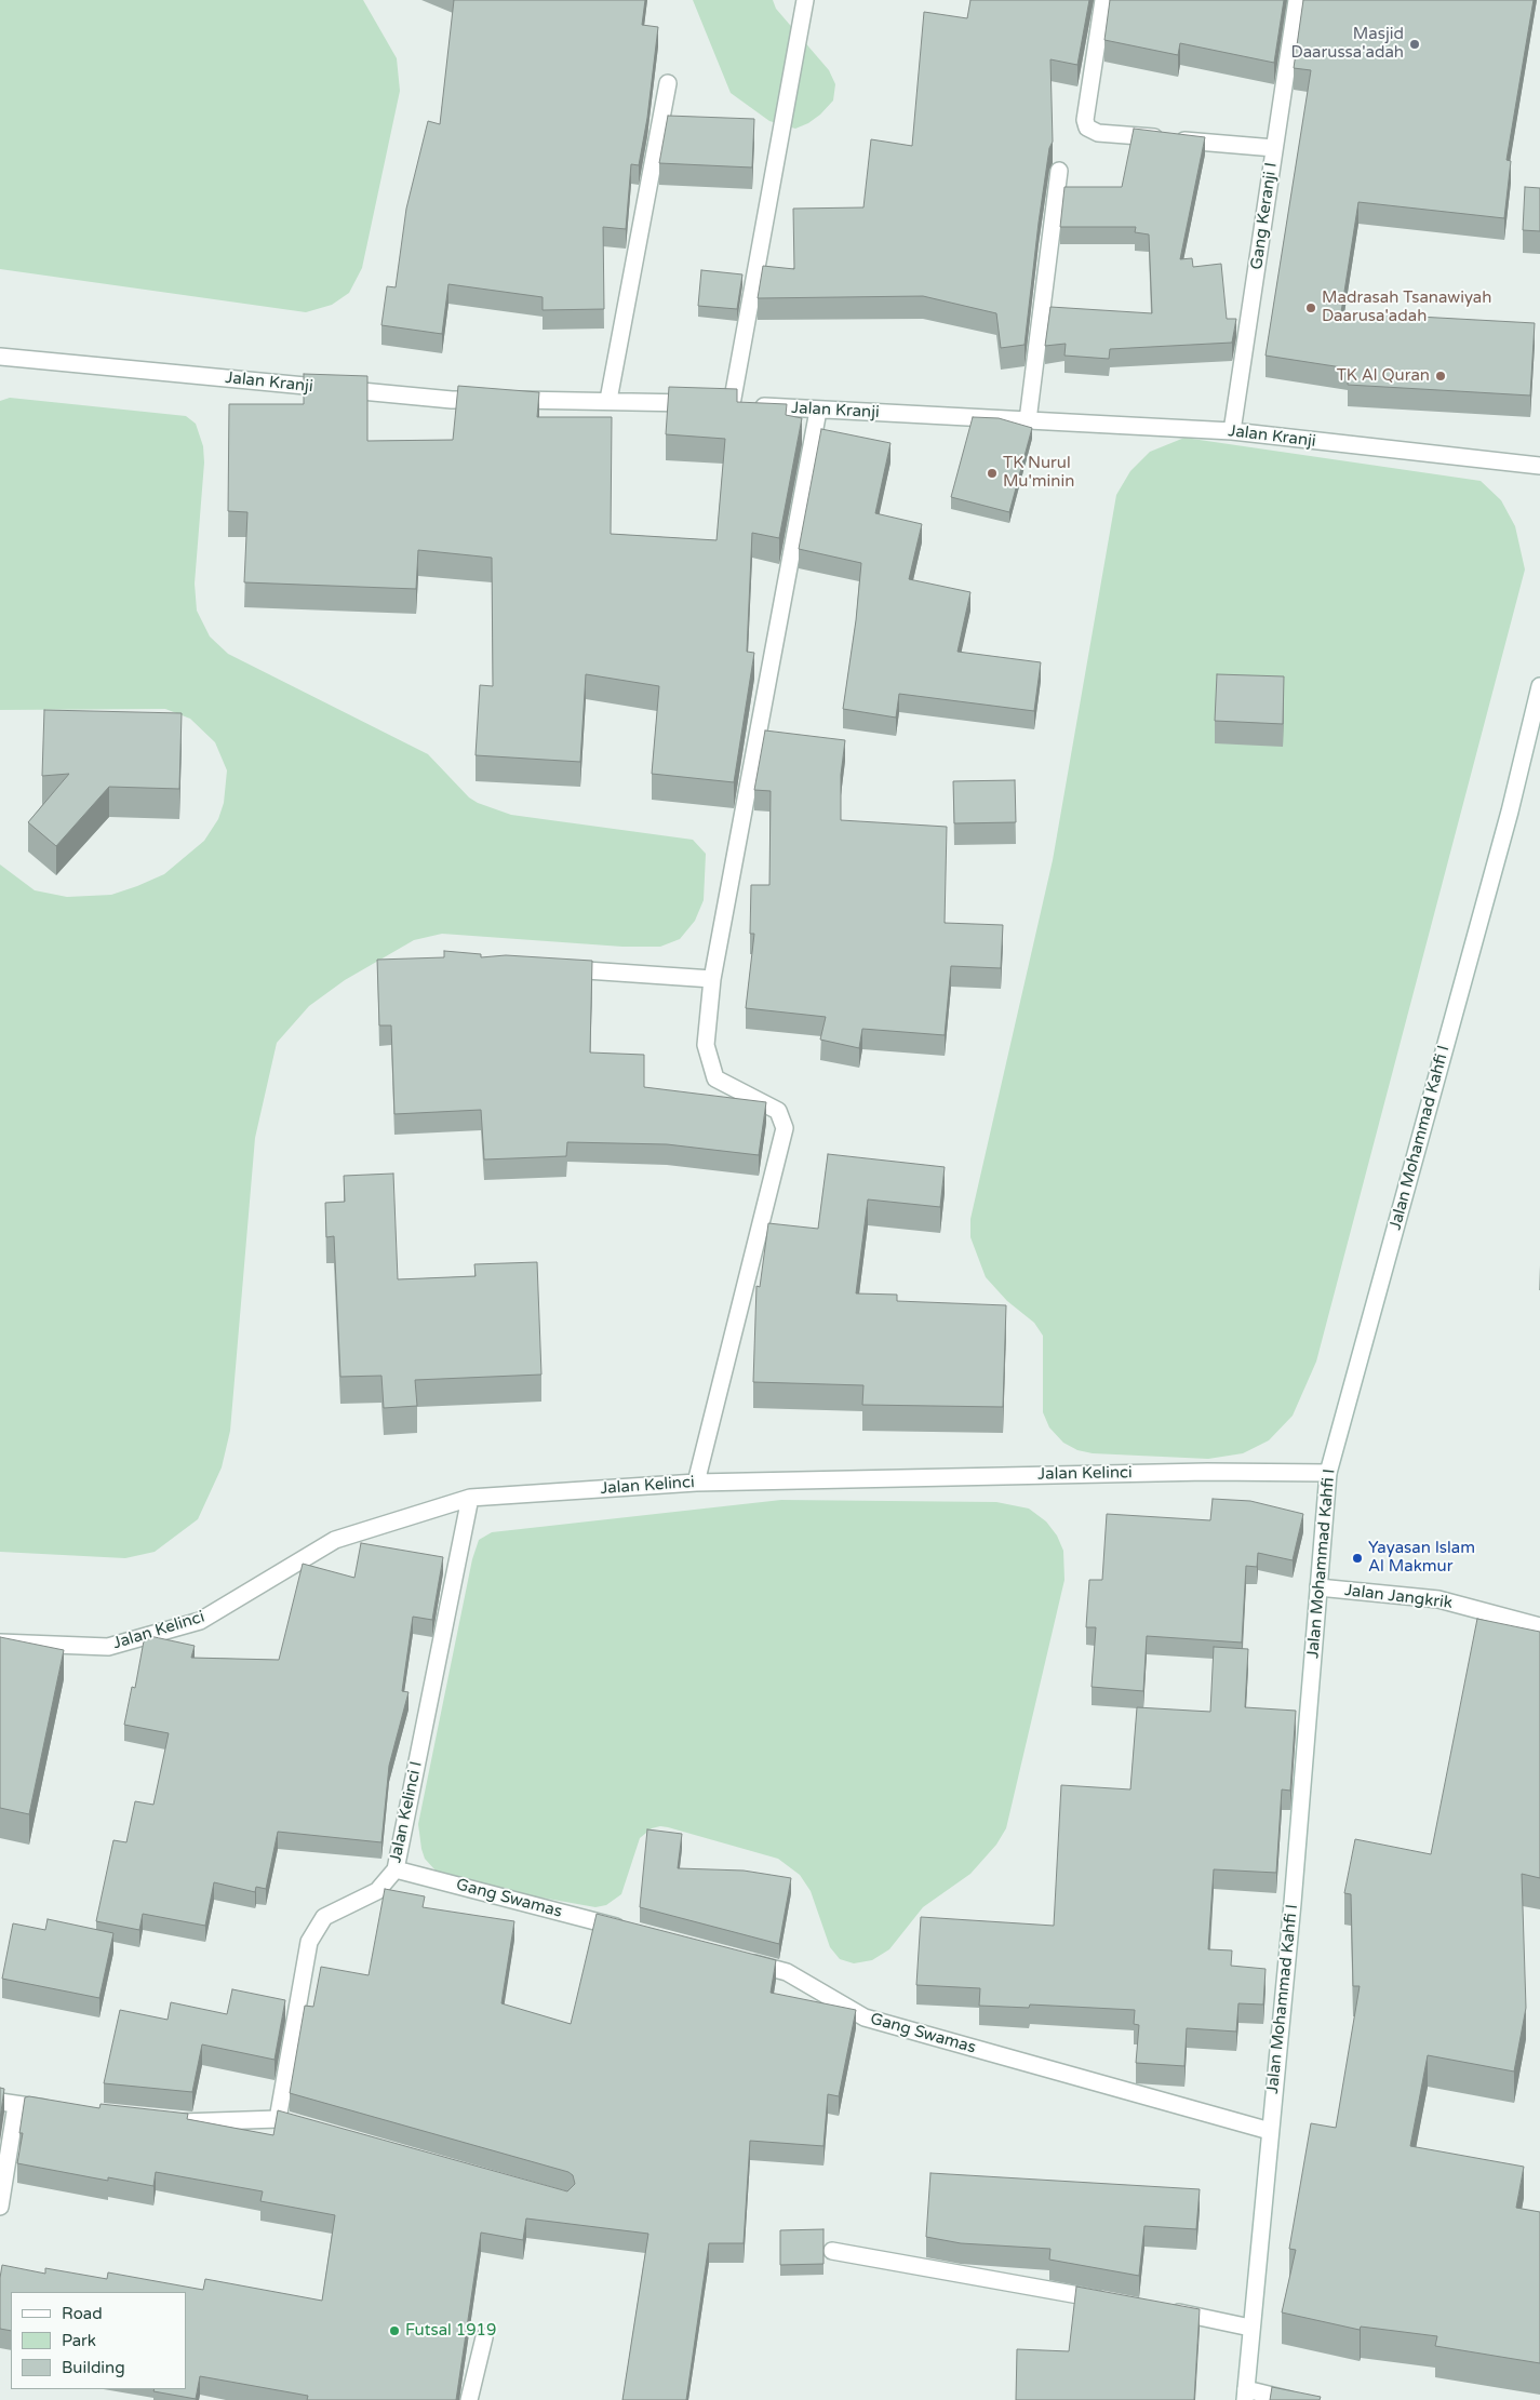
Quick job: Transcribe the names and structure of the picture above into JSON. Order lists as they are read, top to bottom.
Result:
{
  "streets": {
    "street": [
      "Gang Keranji I",
      "Jalan Kranji",
      "Jalan Mohammad Kahfi I",
      "Jalan Kelinci",
      "Jalan Jangkrik",
      "Jalan Kelinci I",
      "Gang Swamas"
    ]
  },
  "crossings": [
    ["Gang Keranji I", "Jalan Kranji"],
    ["Jalan Mohammad Kahfi I", "Jalan Kelinci"],
    ["Jalan Mohammad Kahfi I", "Jalan Jangkrik"],
    ["Jalan Mohammad Kahfi I", "Gang Swamas"],
    ["Jalan Kelinci", "Jalan Kelinci I"],
    ["Jalan Kelinci I", "Gang Swamas"]
  ],
  "places": [
    "Masjid Daarussa'adah",
    "Madrasah Tsanawiyah Daarusa'adah",
    "TK Al Quran",
    "TK Nurul Mu'minin",
    "Yayasan Islam Al Makmur",
    "Futsal 1919"
  ],
  "legend": ["Road", "Park", "Building"]
}
